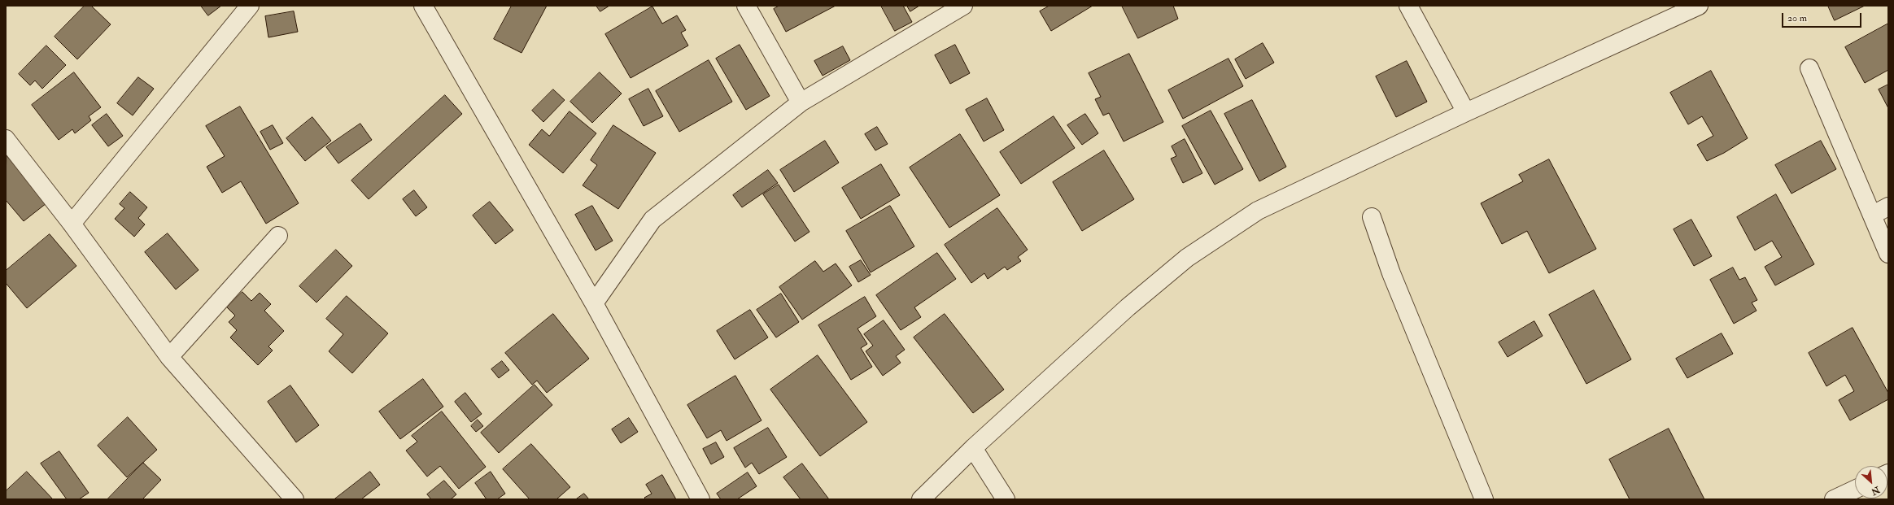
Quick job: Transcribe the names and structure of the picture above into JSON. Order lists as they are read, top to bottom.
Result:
{
  "scale_bar": "20 m",
  "north": "bottom right"
}
